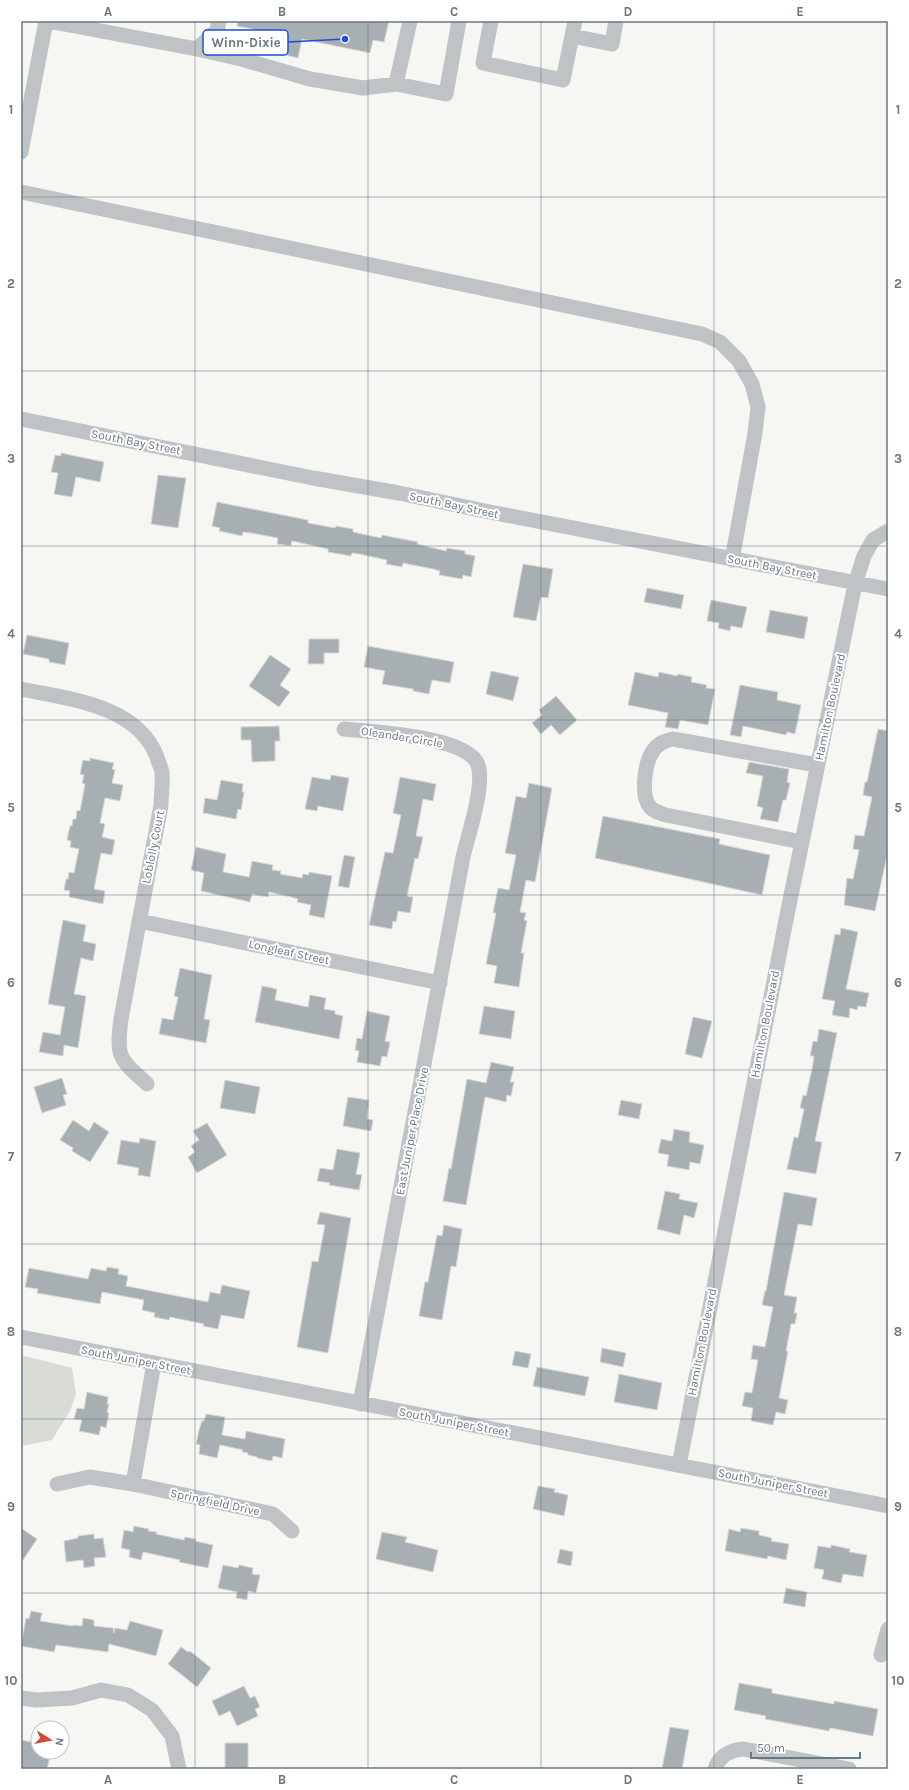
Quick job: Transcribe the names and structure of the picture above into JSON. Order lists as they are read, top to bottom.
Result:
{
  "streets": {
    "street": [
      "South Bay Street",
      "Hamilton Boulevard",
      "Oleander Circle",
      "Loblolly Court",
      "Longleaf Street",
      "East Juniper Place Drive",
      "South Juniper Street",
      "Springfield Drive"
    ]
  },
  "crossings": [
    ["South Bay Street", "Hamilton Boulevard"],
    ["Hamilton Boulevard", "South Juniper Street"],
    ["Oleander Circle", "East Juniper Place Drive"],
    ["Loblolly Court", "Longleaf Street"],
    ["Longleaf Street", "East Juniper Place Drive"],
    ["East Juniper Place Drive", "South Juniper Street"]
  ],
  "places": ["Winn-Dixie"],
  "scale_bar": "50 m",
  "north": "right",
  "grid": {
    "columns": [
      "A",
      "B",
      "C",
      "D",
      "E"
    ],
    "rows": [
      "1",
      "2",
      "3",
      "4",
      "5",
      "6",
      "7",
      "8",
      "9",
      "10"
    ]
  }
}
